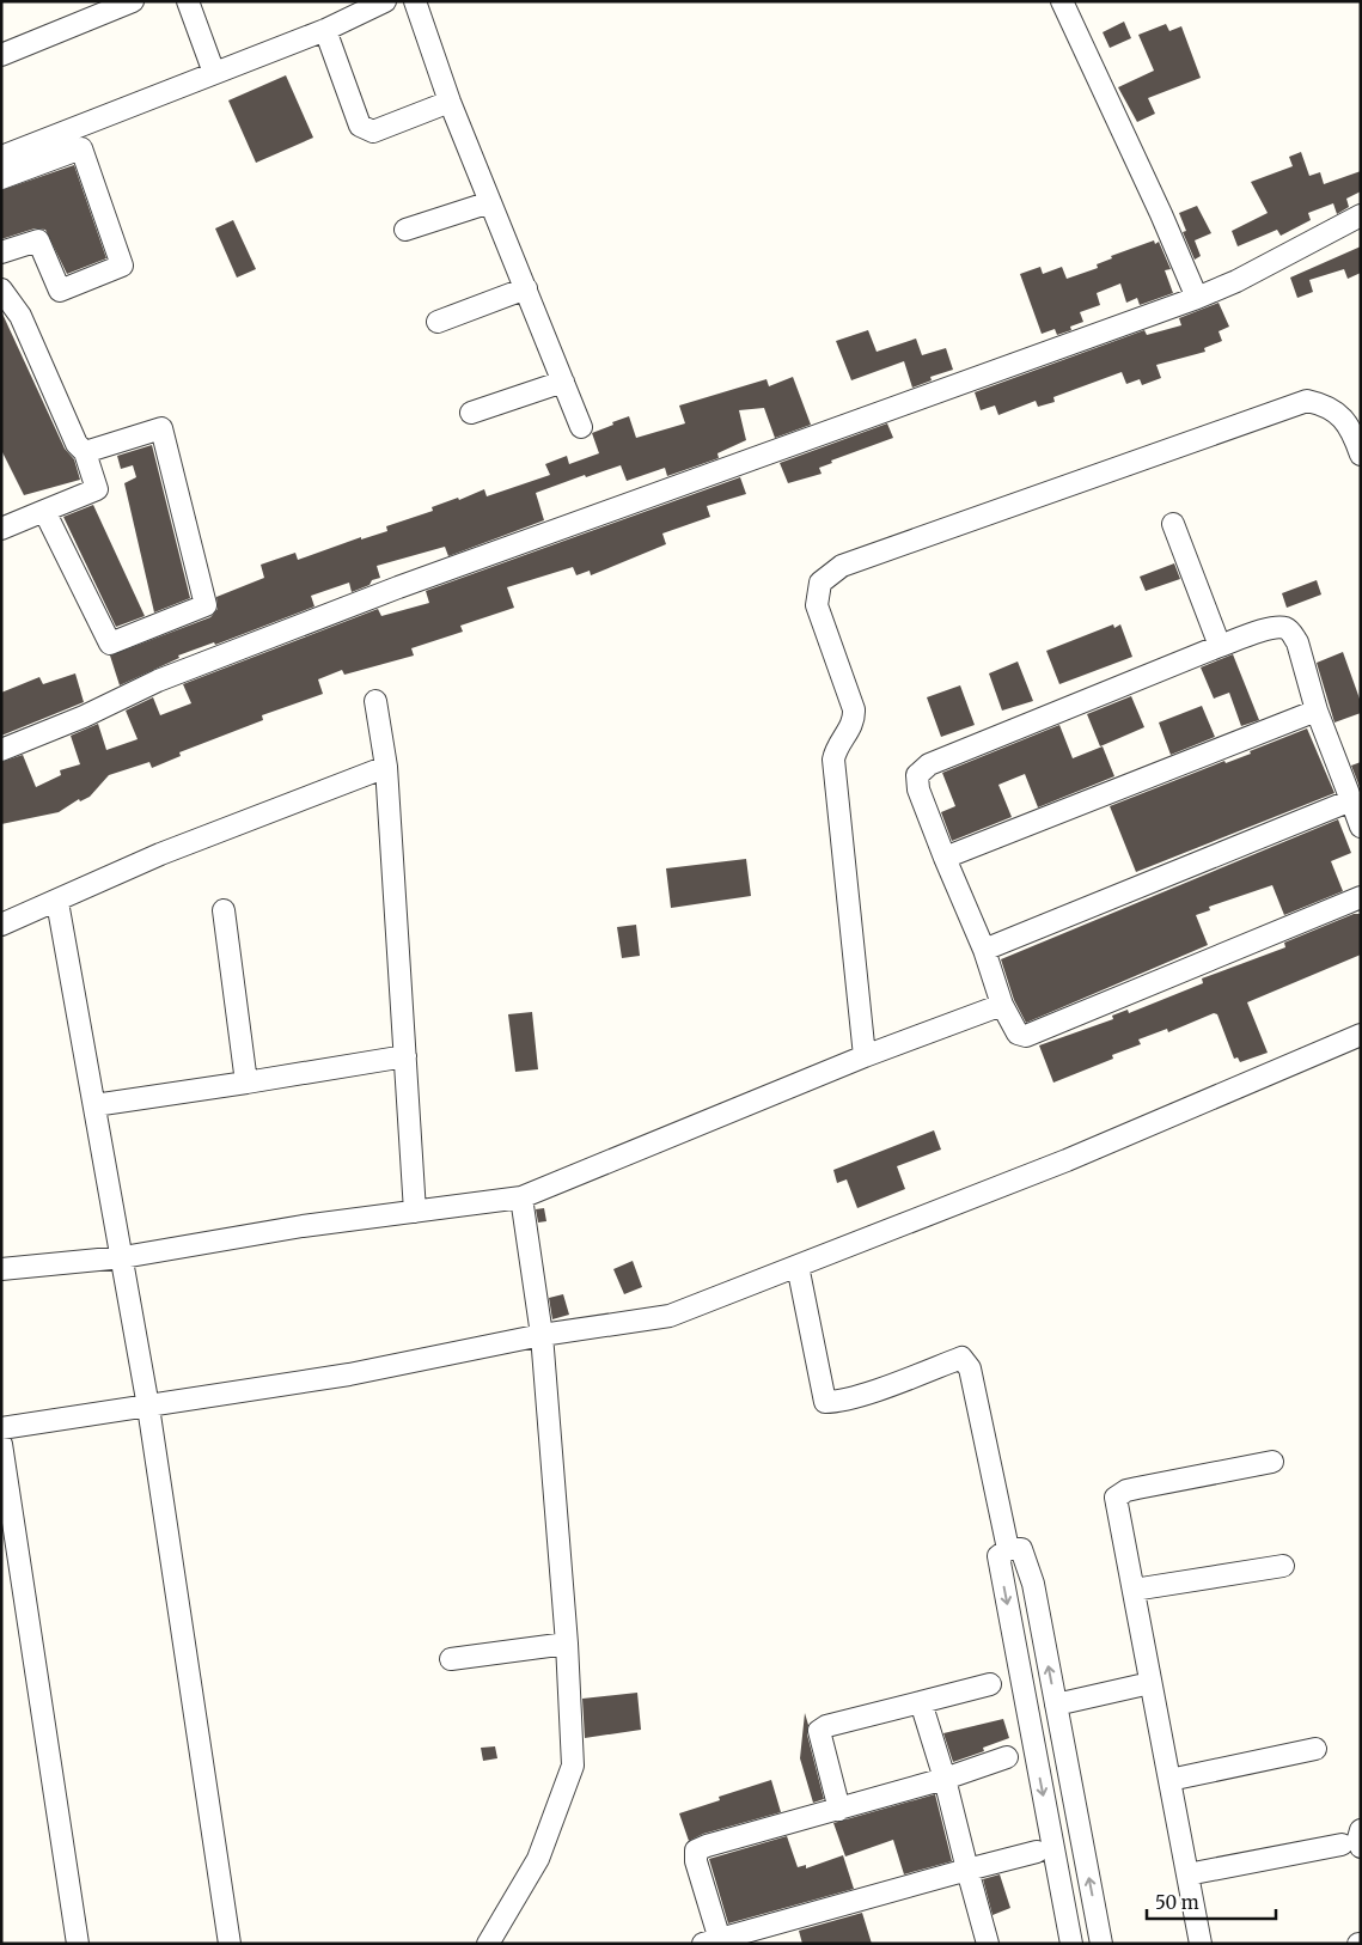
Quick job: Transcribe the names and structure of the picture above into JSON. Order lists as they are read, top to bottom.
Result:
{
  "scale_bar": "50 m"
}
